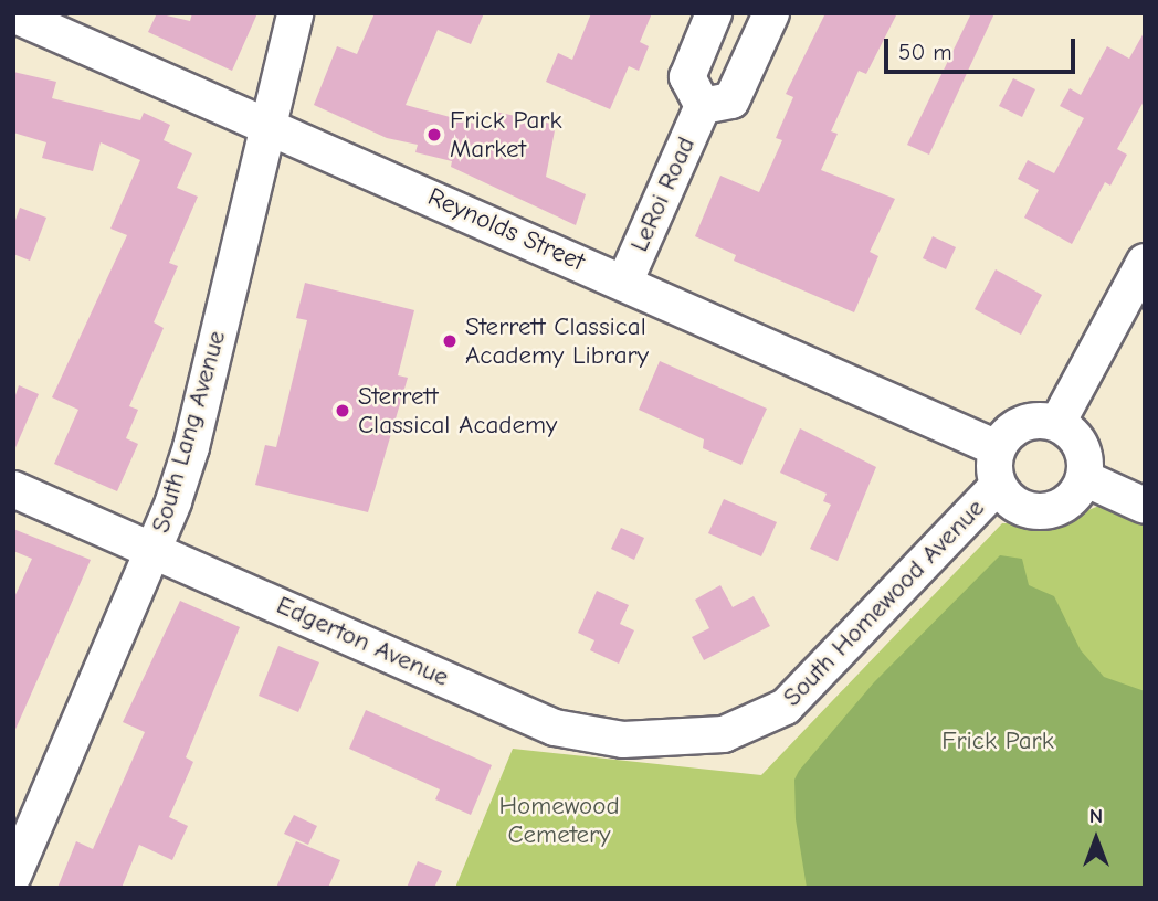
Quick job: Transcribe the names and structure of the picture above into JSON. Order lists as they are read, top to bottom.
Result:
{
  "streets": {
    "street": [
      "LeRoi Road",
      "Reynolds Street",
      "South Lang Avenue",
      "South Homewood Avenue",
      "Edgerton Avenue"
    ]
  },
  "crossings": [
    ["LeRoi Road", "Reynolds Street"],
    ["Reynolds Street", "South Lang Avenue"],
    ["Reynolds Street", "South Homewood Avenue"],
    ["South Lang Avenue", "Edgerton Avenue"],
    ["South Homewood Avenue", "Edgerton Avenue"]
  ],
  "parks": ["Frick Park", "Homewood Cemetery"],
  "places": ["Frick Park Market", "Sterrett Classical Academy Library", "Sterrett Classical Academy"],
  "scale_bar": "50 m",
  "north": "top"
}
